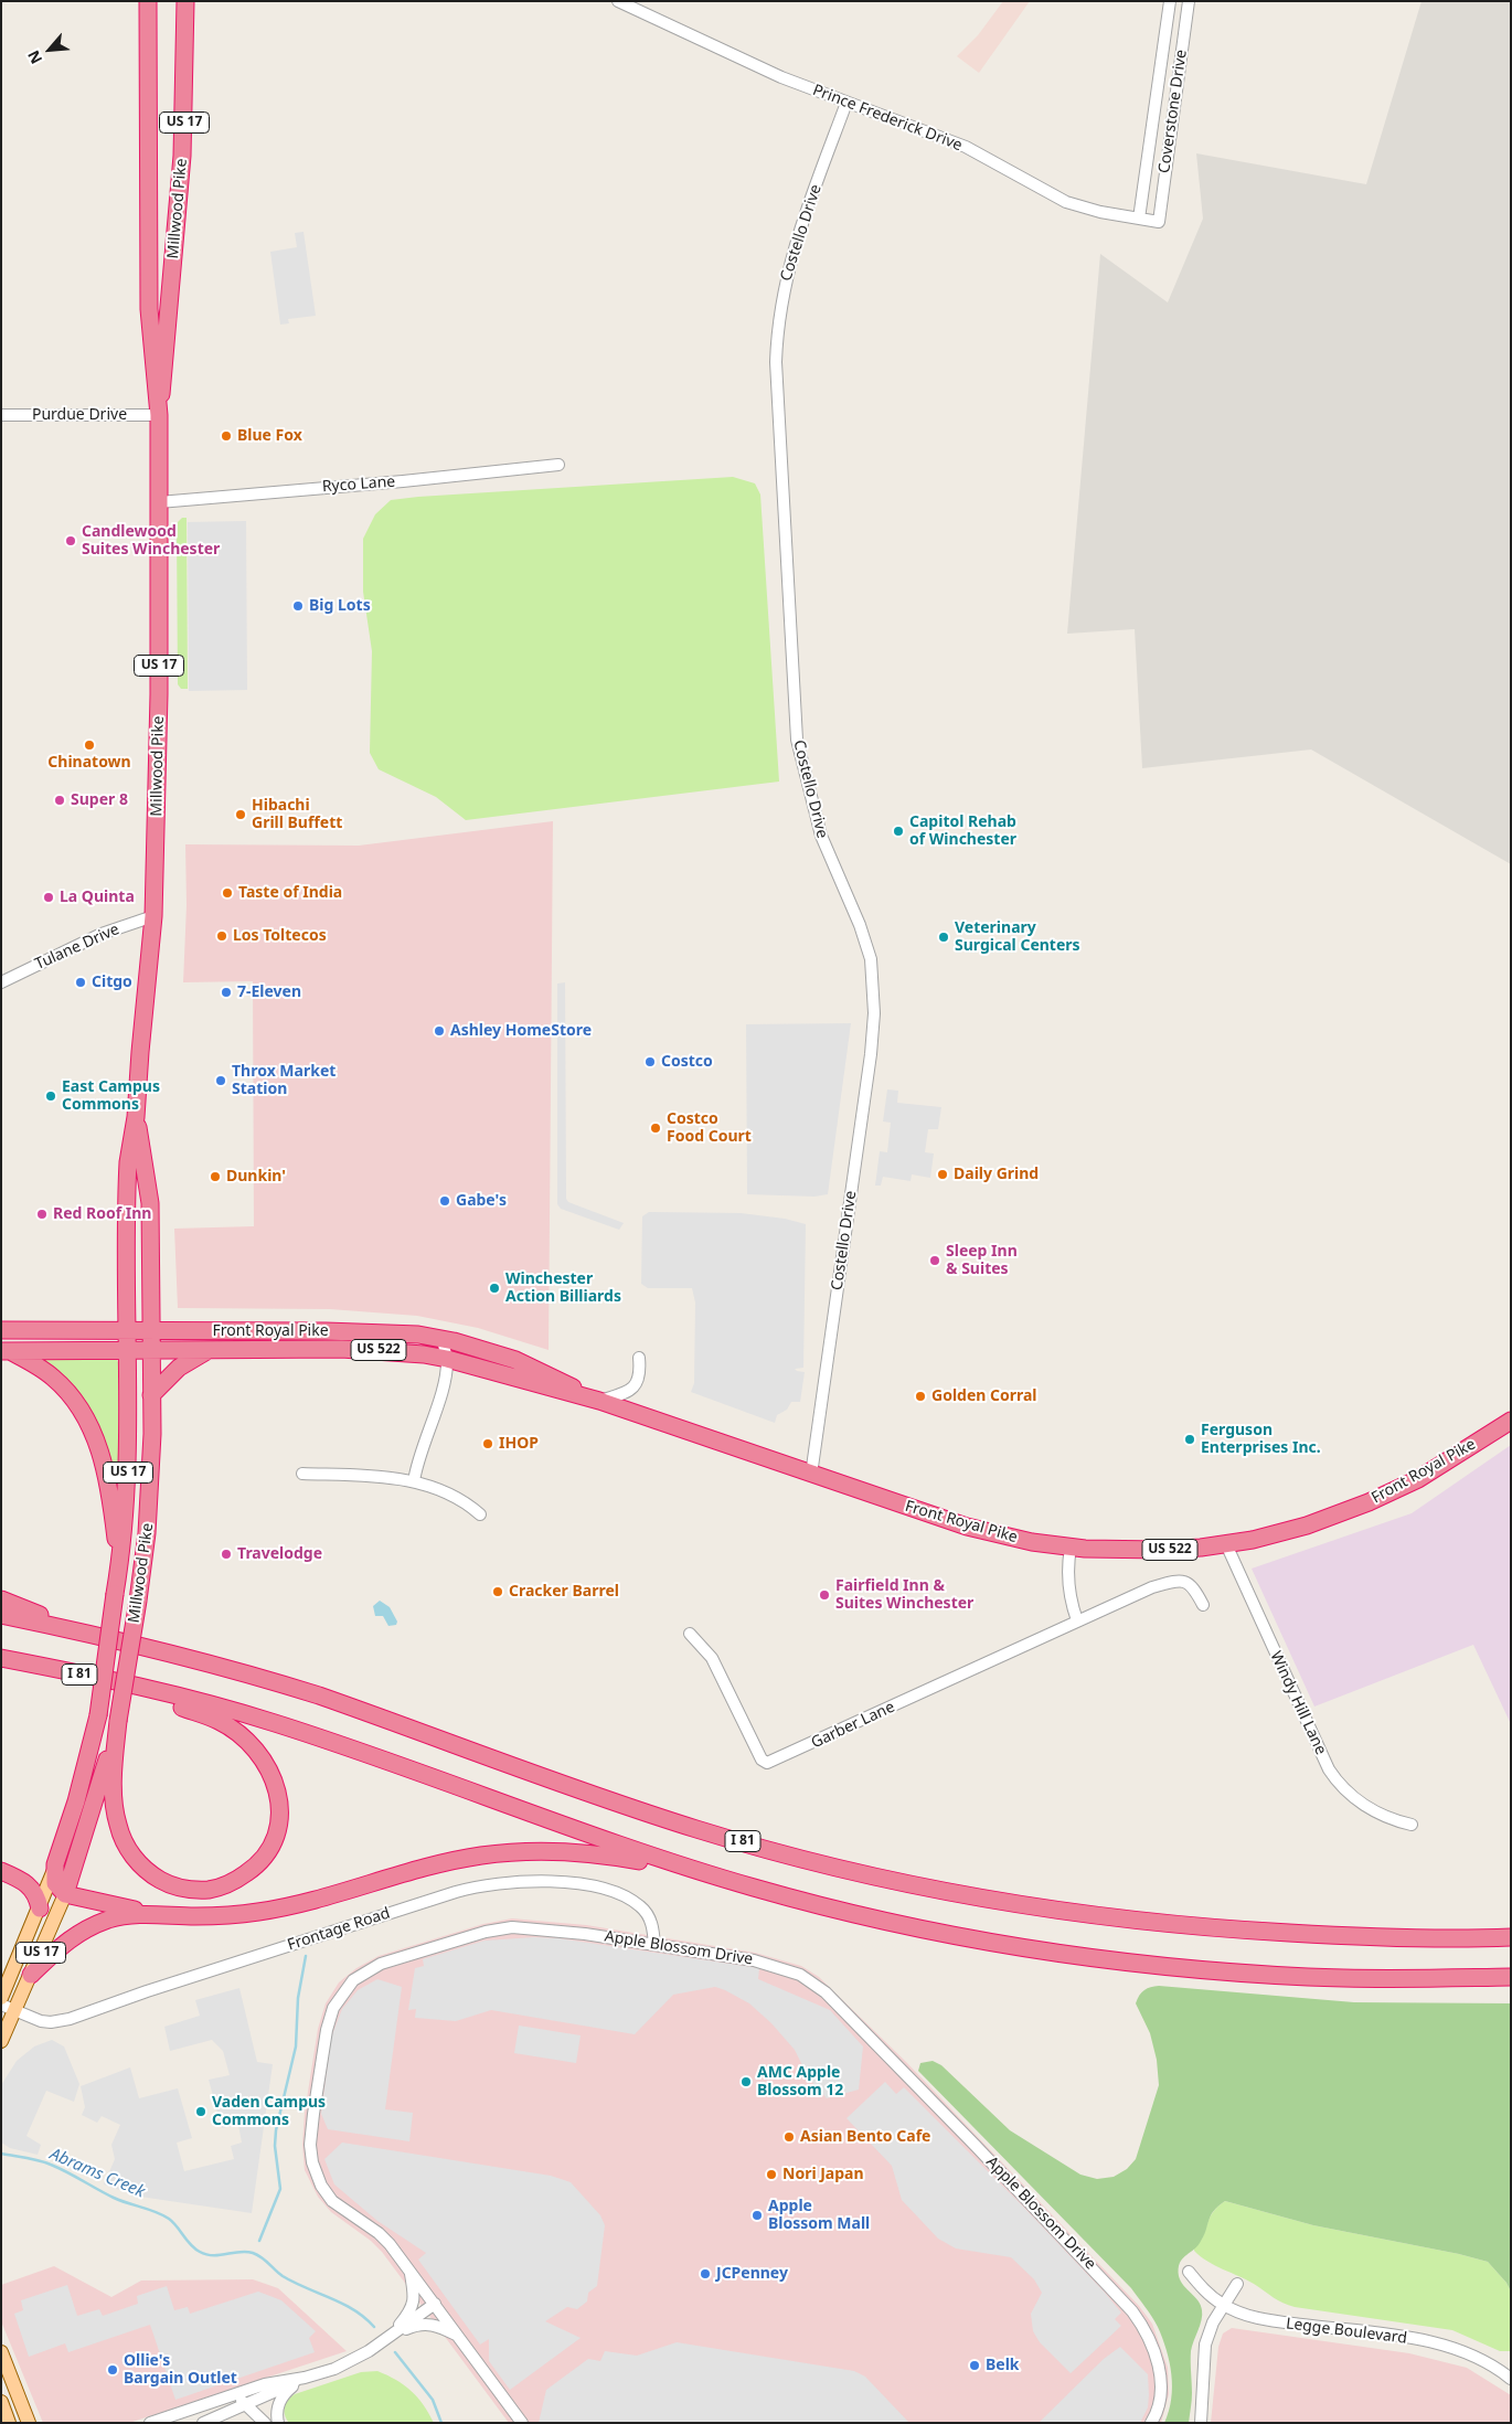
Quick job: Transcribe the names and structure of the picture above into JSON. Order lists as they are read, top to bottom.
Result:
{
  "streets": {
    "highway": [
      "US 17",
      "Millwood Pike",
      "Front Royal Pike",
      "US 522",
      "I 81"
    ],
    "street": [
      "Coverstone Drive",
      "Prince Frederick Drive",
      "Costello Drive",
      "Purdue Drive",
      "Ryco Lane",
      "Tulane Drive",
      "Windy Hill Lane",
      "Garber Lane",
      "Frontage Road",
      "Apple Blossom Drive",
      "Legge Boulevard"
    ]
  },
  "crossings": [
    ["Coverstone Drive", "Prince Frederick Drive"],
    ["Prince Frederick Drive", "Costello Drive"],
    ["US 17", "Millwood Pike"],
    ["US 17", "Frontage Road"],
    ["Millwood Pike", "Purdue Drive"],
    ["Millwood Pike", "Ryco Lane"],
    ["Millwood Pike", "Tulane Drive"],
    ["Millwood Pike", "Front Royal Pike"],
    ["Millwood Pike", "US 522"],
    ["Millwood Pike", "Frontage Road"],
    ["Costello Drive", "Front Royal Pike"],
    ["Front Royal Pike", "US 522"],
    ["Front Royal Pike", "Windy Hill Lane"],
    ["Frontage Road", "Apple Blossom Drive"]
  ],
  "water": ["Abrams Creek"],
  "places": [
    "Blue Fox",
    "Candlewood Suites Winchester",
    "Big Lots",
    "Chinatown",
    "Super 8",
    "Hibachi Grill Buffett",
    "Capitol Rehab of Winchester",
    "Taste of India",
    "La Quinta",
    "Los Toltecos",
    "Veterinary Surgical Centers",
    "Citgo",
    "7-Eleven",
    "Ashley HomeStore",
    "Costco",
    "Throx Market Station",
    "East Campus Commons",
    "Costco Food Court",
    "Daily Grind",
    "Dunkin'",
    "Gabe's",
    "Red Roof Inn",
    "Sleep Inn & Suites",
    "Winchester Action Billiards",
    "Golden Corral",
    "Ferguson Enterprises Inc.",
    "IHOP",
    "Travelodge",
    "Cracker Barrel",
    "Fairfield Inn & Suites Winchester",
    "AMC Apple Blossom 12",
    "Vaden Campus Commons",
    "Asian Bento Cafe",
    "Nori Japan",
    "Apple Blossom Mall",
    "JCPenney",
    "Belk",
    "Ollie's Bargain Outlet"
  ],
  "north": "bottom left"
}
